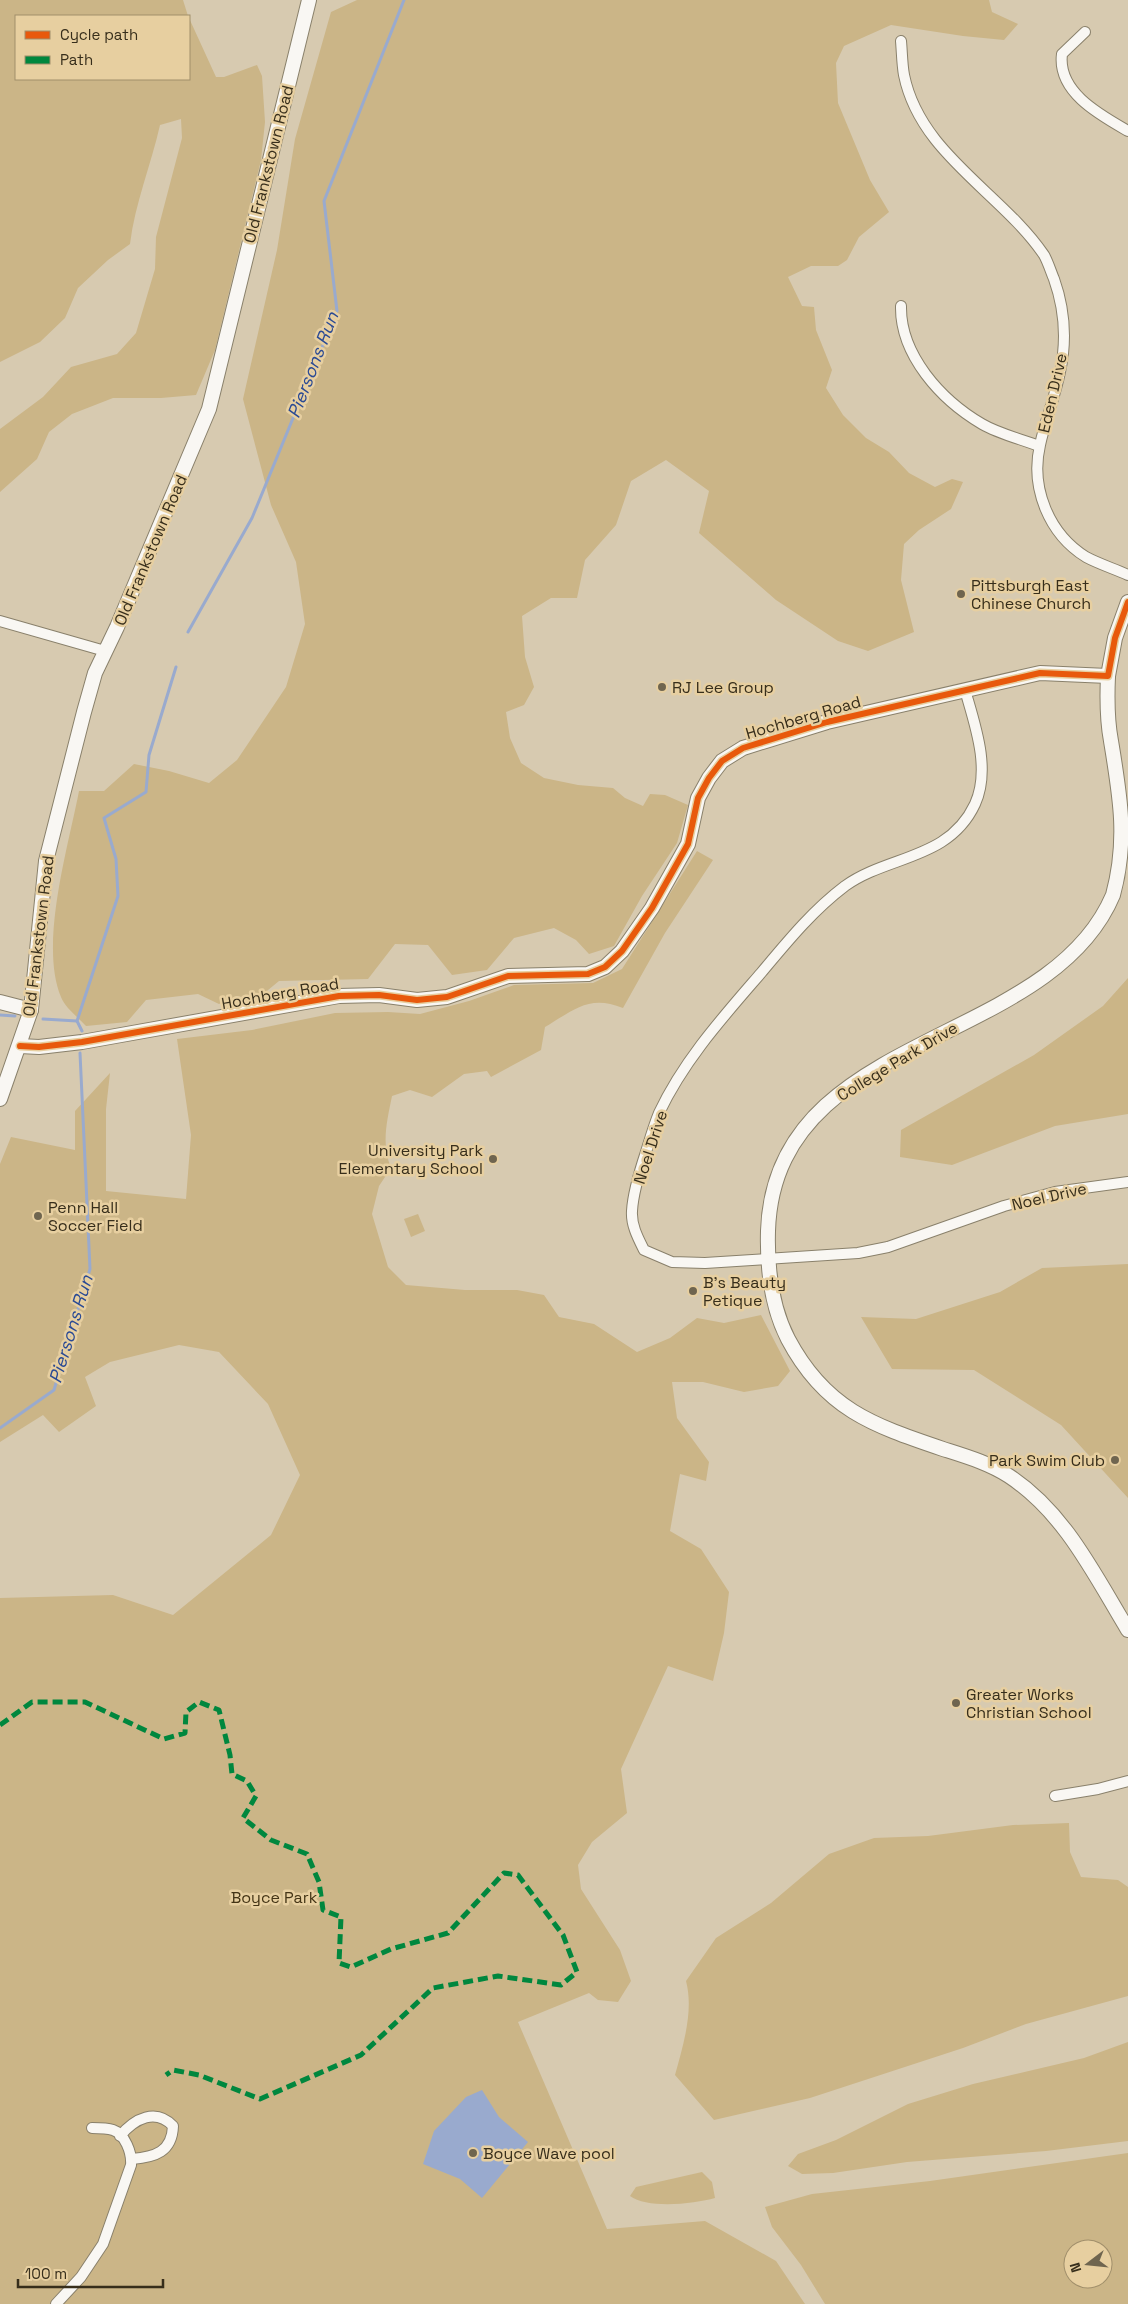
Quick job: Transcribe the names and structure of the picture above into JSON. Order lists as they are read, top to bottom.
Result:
{
  "streets": {
    "street": [
      "Old Frankstown Road",
      "Eden Drive",
      "Hochberg Road",
      "College Park Drive",
      "Noel Drive"
    ]
  },
  "crossings": [
    ["Old Frankstown Road", "Hochberg Road"],
    ["Hochberg Road", "College Park Drive"],
    ["Hochberg Road", "Noel Drive"],
    ["College Park Drive", "Noel Drive"]
  ],
  "water": ["Piersons Run"],
  "parks": ["Boyce Park"],
  "places": [
    "Pittsburgh East Chinese Church",
    "RJ Lee Group",
    "University Park Elementary School",
    "Penn Hall Soccer Field",
    "B's Beauty Petique",
    "Park Swim Club",
    "Greater Works Christian School",
    "Boyce Wave pool"
  ],
  "legend": ["Cycle path", "Path"],
  "scale_bar": "100 m",
  "north": "left"
}
